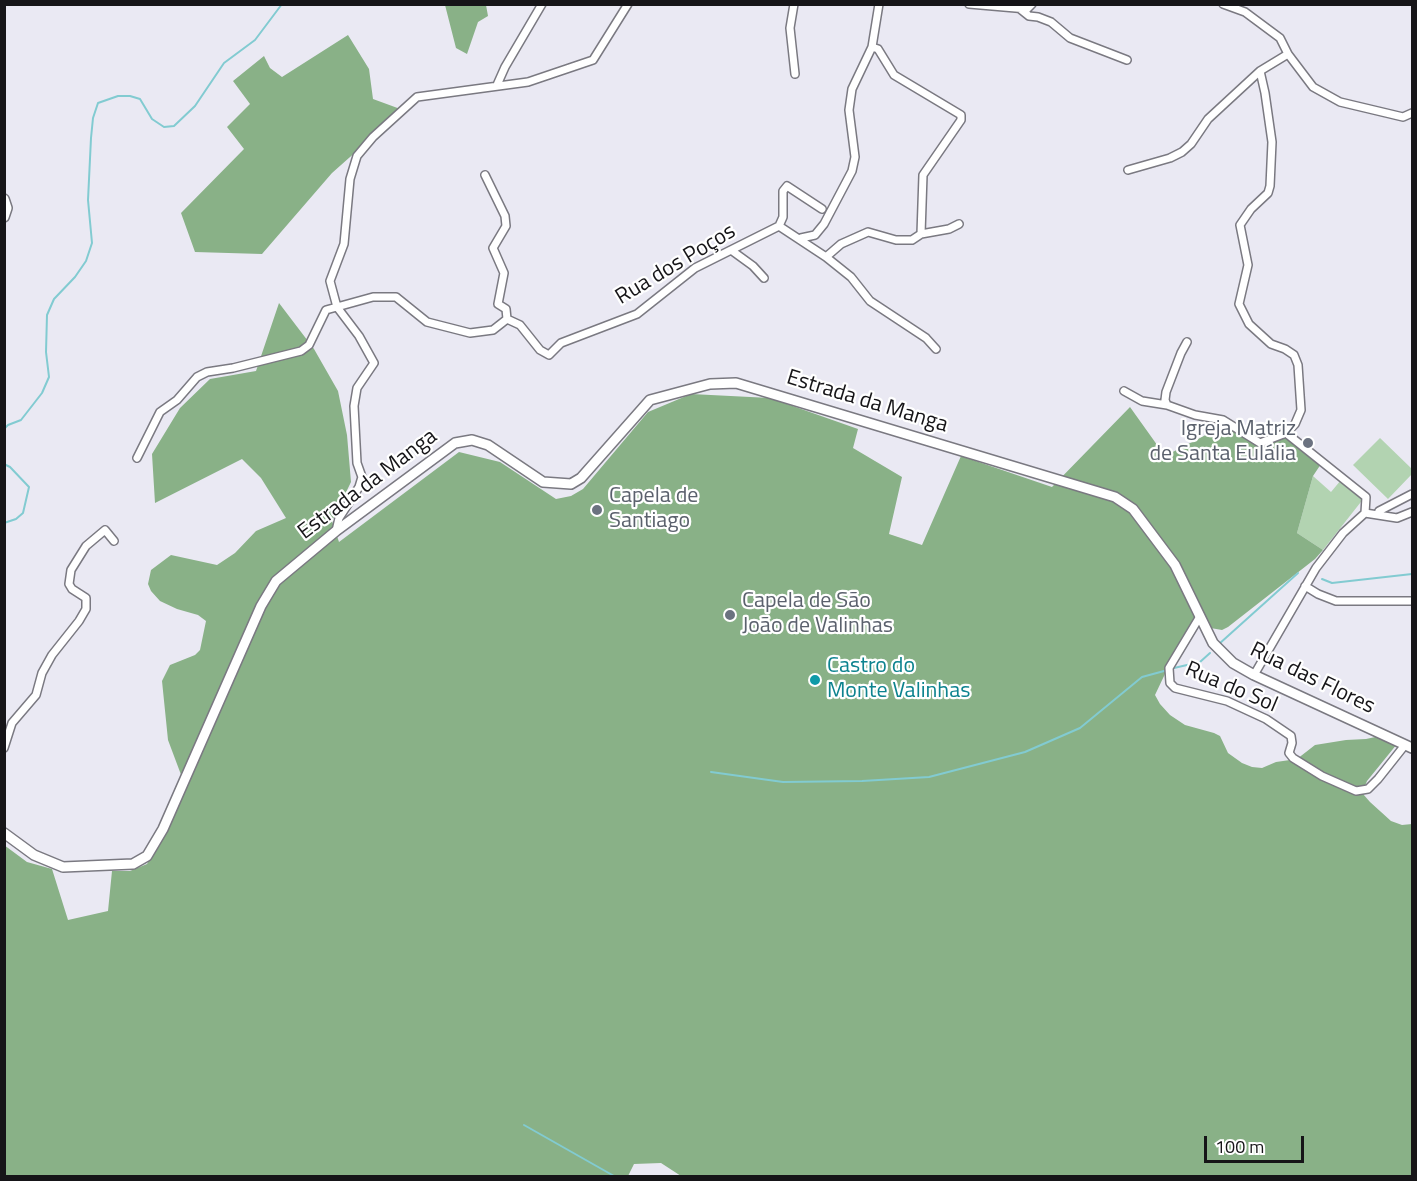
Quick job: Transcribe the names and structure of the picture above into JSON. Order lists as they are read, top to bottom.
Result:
{
  "streets": {
    "street": [
      "Rua dos Poços",
      "Estrada da Manga",
      "Rua das Flores",
      "Rua do Sol"
    ]
  },
  "crossings": [
    ["Estrada da Manga", "Rua das Flores"],
    ["Rua das Flores", "Rua do Sol"]
  ],
  "places": [
    "Igreja Matriz de Santa Eulália",
    "Capela de Santiago",
    "Capela de São João de Valinhas",
    "Castro do Monte Valinhas"
  ],
  "scale_bar": "100 m"
}
